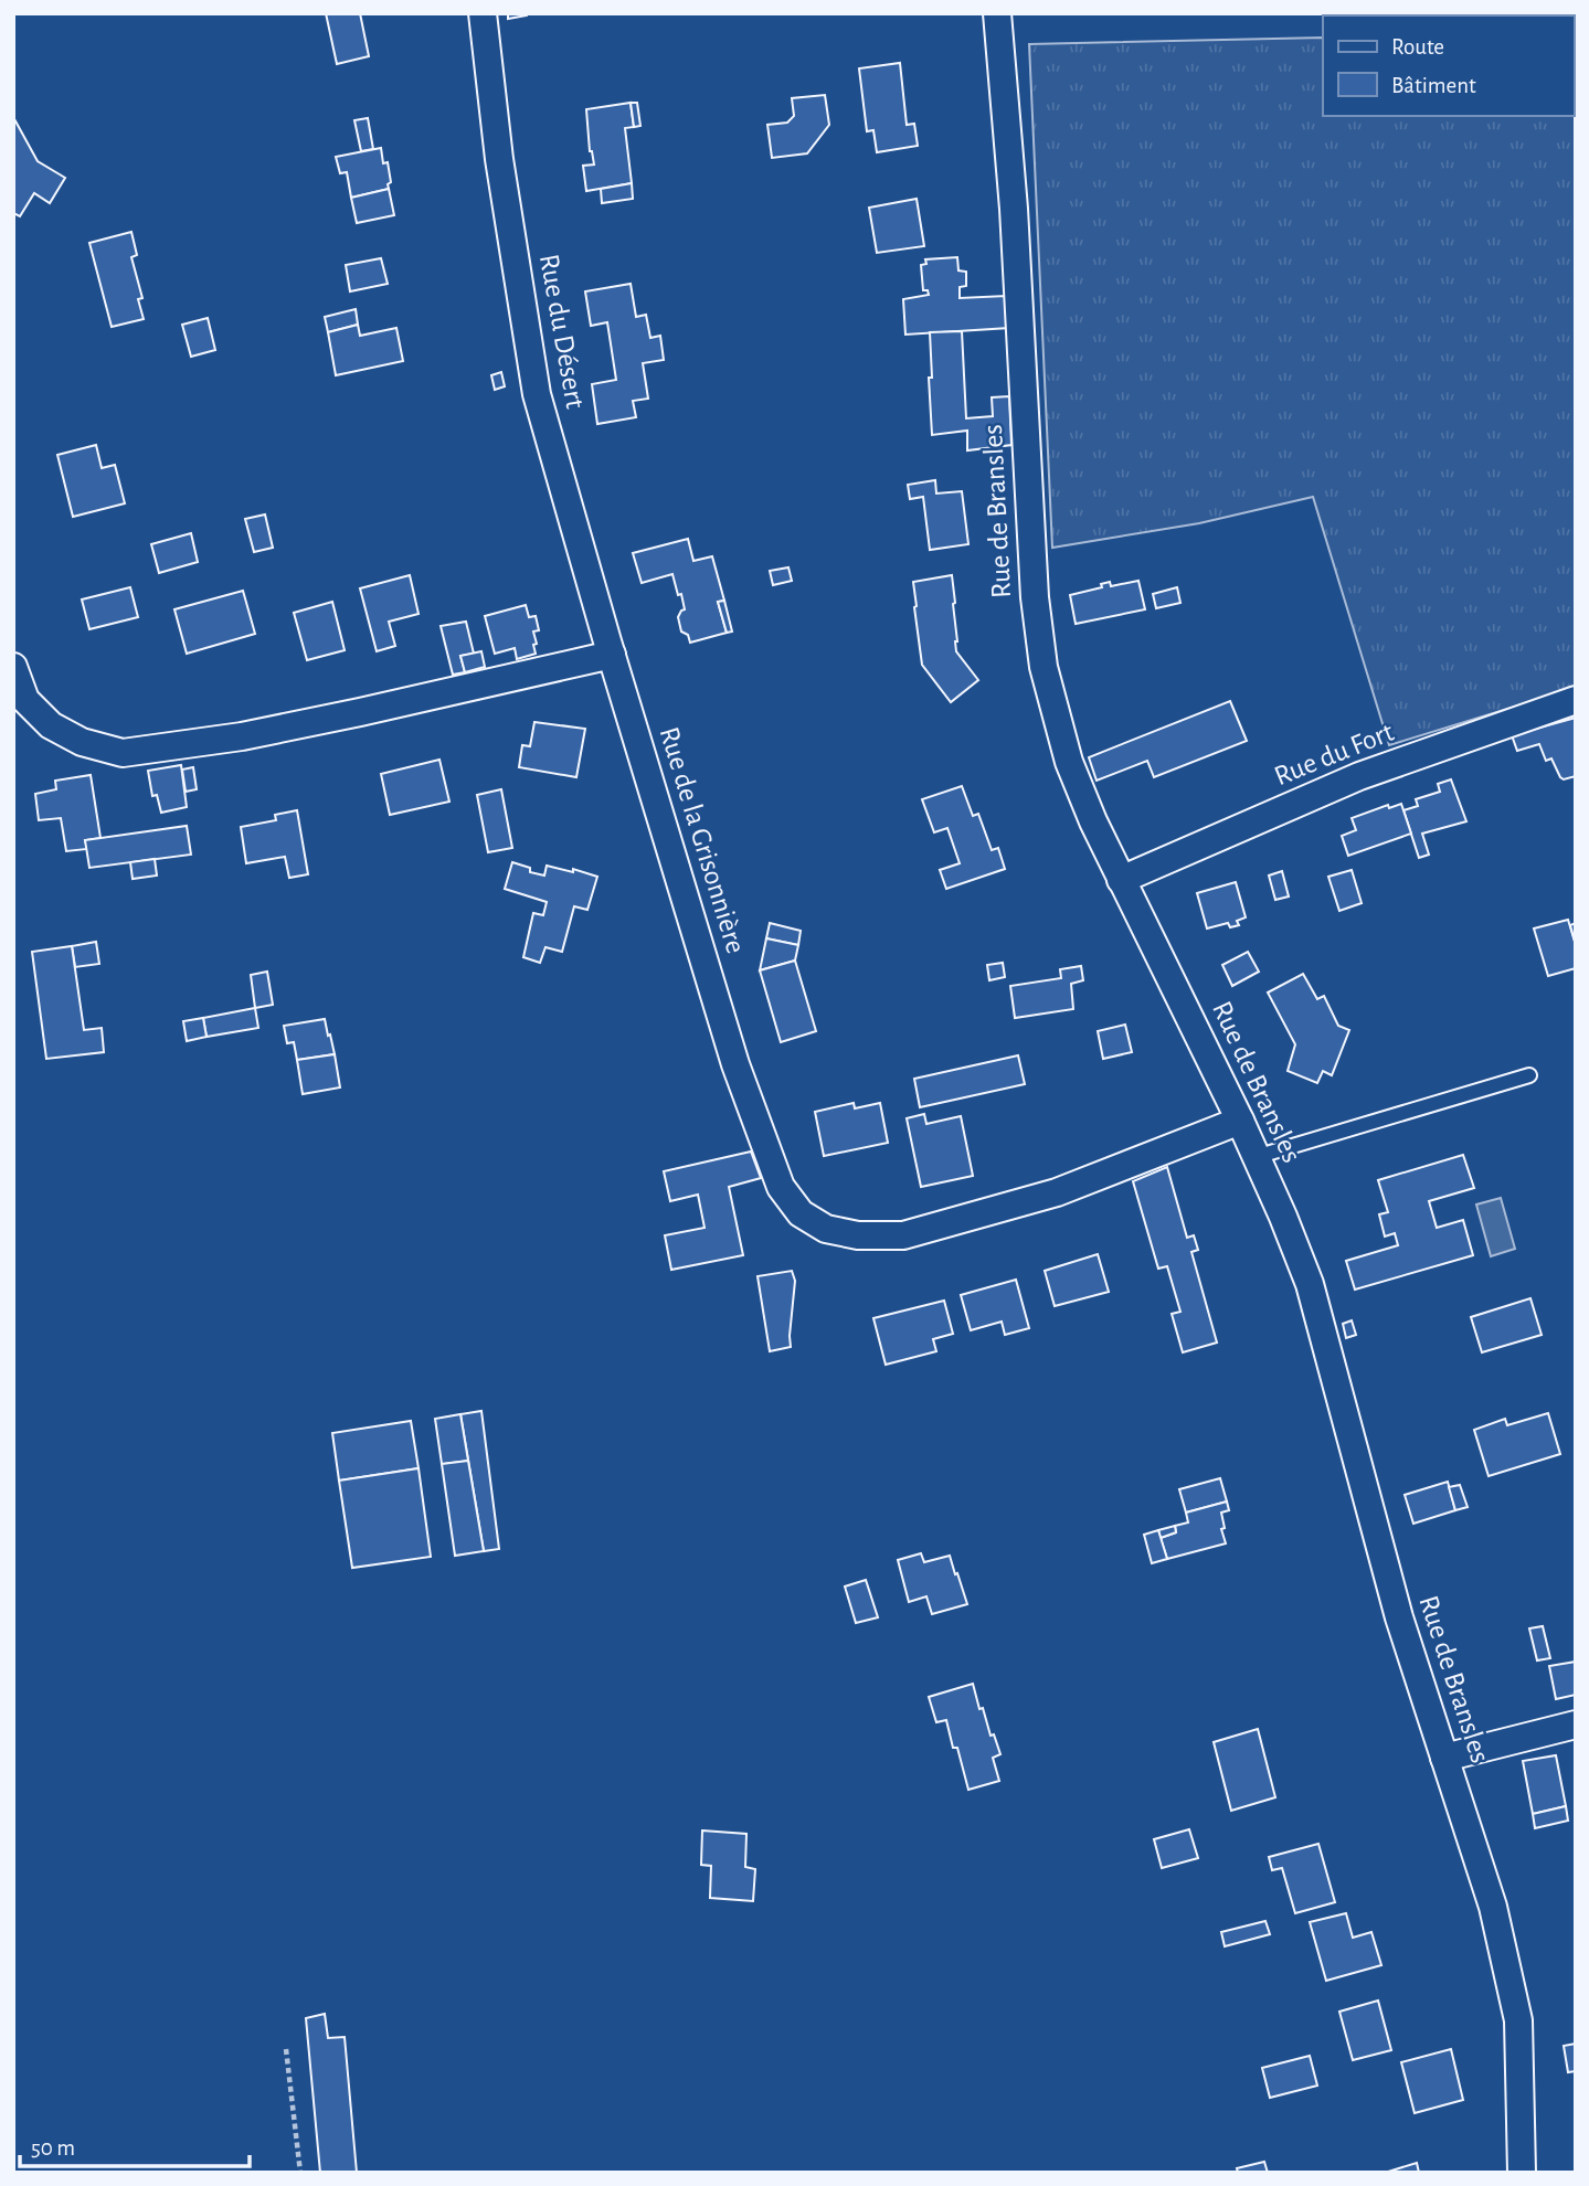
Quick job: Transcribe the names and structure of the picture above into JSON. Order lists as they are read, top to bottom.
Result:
{
  "streets": {
    "street": [
      "Rue du Désert",
      "Rue de Bransles",
      "Rue du Fort",
      "Rue de la Grisonnière"
    ]
  },
  "crossings": [
    ["Rue du Désert", "Rue de la Grisonnière"],
    ["Rue de Bransles", "Rue du Fort"],
    ["Rue de Bransles", "Rue de la Grisonnière"]
  ],
  "legend": ["Route", "Bâtiment"],
  "scale_bar": "50 m"
}
